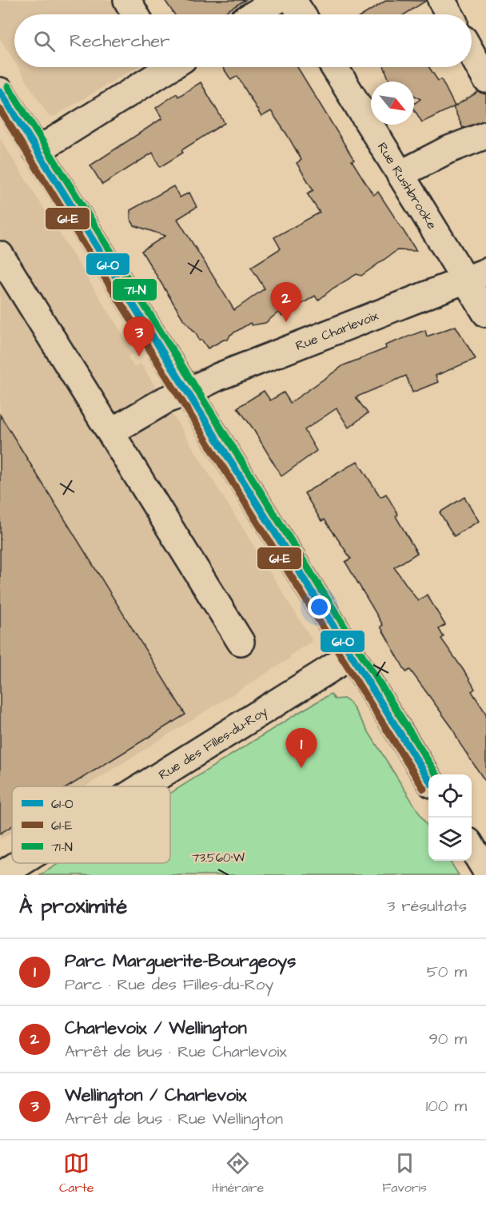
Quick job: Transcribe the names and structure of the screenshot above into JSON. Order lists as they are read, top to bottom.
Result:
{
  "streets": {
    "street": ["Rue Rushbrooke", "Rue Charlevoix", "Rue des Filles-du-Roy"]
  },
  "crossings": [
    ["Rue Rushbrooke", "Rue Charlevoix"]
  ],
  "lines": ["transit line 71-N", "transit line 61-O", "transit line 61-E"],
  "legend": ["61-O", "61-E", "71-N"],
  "north": "bottom right",
  "page": {
    "search": "Rechercher",
    "pins": ["2", "3", "1"],
    "heading": ["À proximité", "3 résultats"],
    "list": [
      {
        "mark": "1",
        "name": "Parc Marguerite-Bourgeoys",
        "note": "Parc · Rue des Filles-du-Roy",
        "value": "50 m"
      },
      {
        "mark": "2",
        "name": "Charlevoix / Wellington",
        "note": "Arrêt de bus · Rue Charlevoix",
        "value": "90 m"
      },
      {
        "mark": "3",
        "name": "Wellington / Charlevoix",
        "note": "Arrêt de bus · Rue Wellington",
        "value": "100 m"
      }
    ],
    "nav": ["Carte", "Itinéraire", "Favoris"]
  },
  "coordinates": ["73.560°W"]
}
